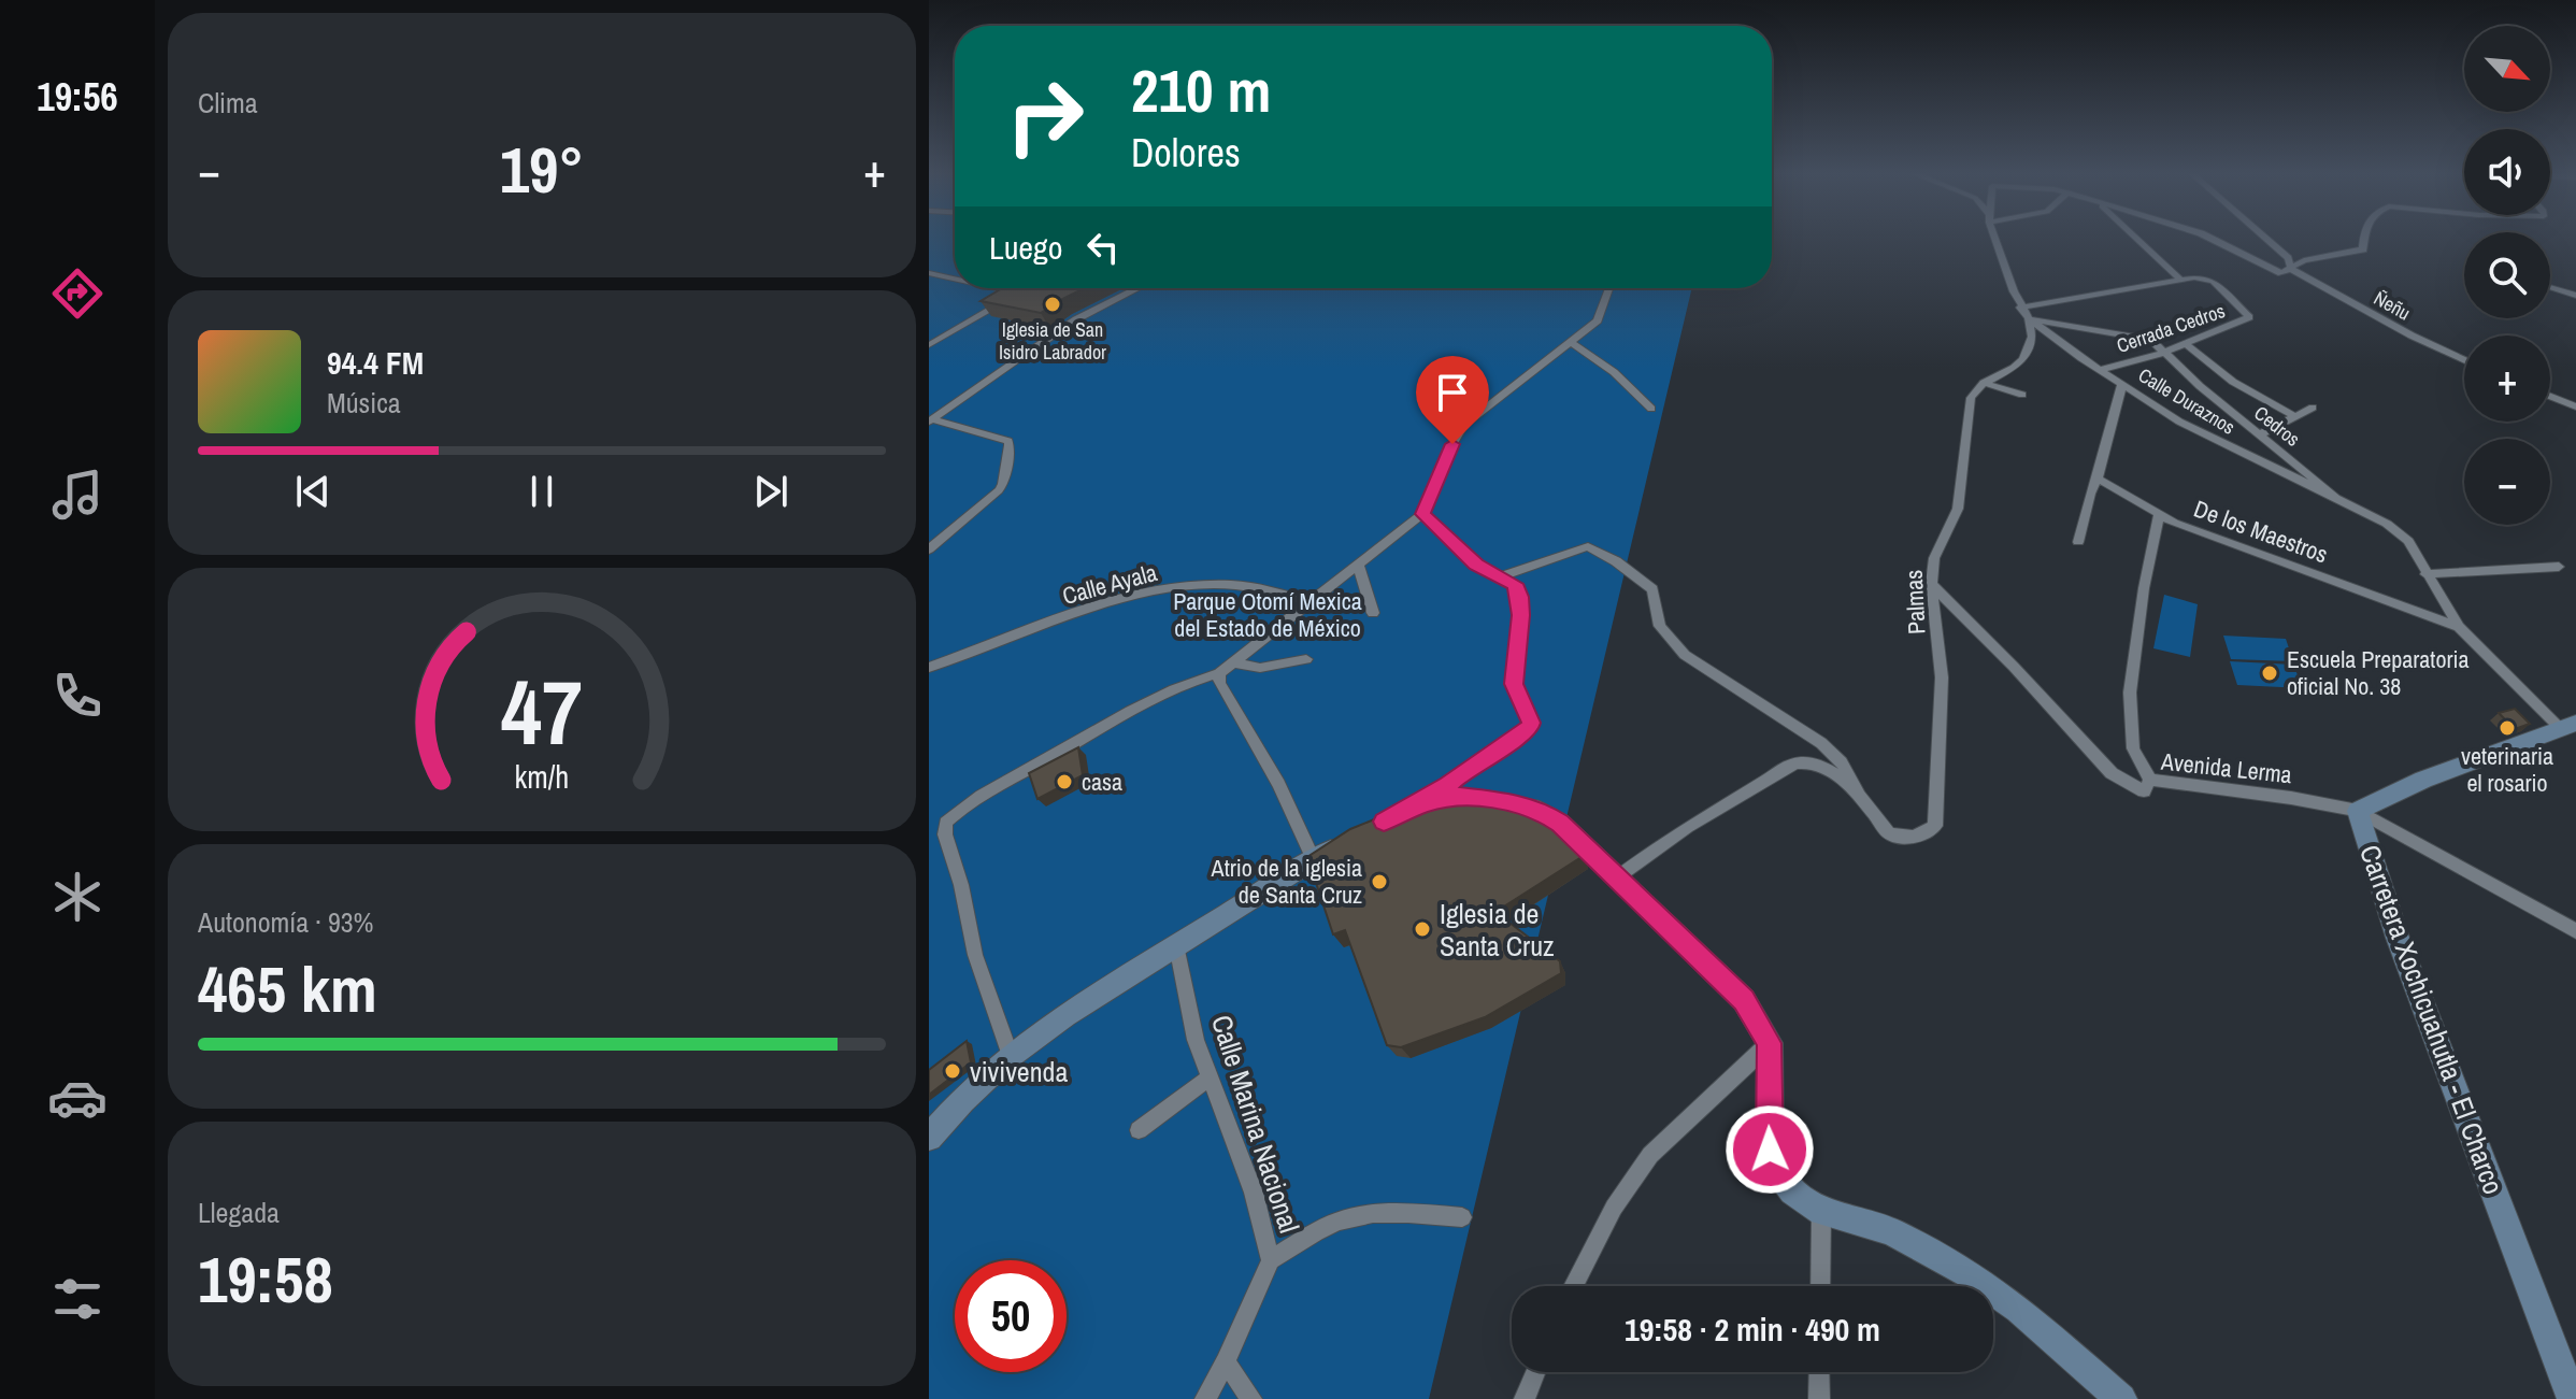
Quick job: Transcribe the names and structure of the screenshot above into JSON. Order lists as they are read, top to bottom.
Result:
{
  "streets": {
    "main road": ["Carretera Xochicuahutla - El Charco"],
    "street": [
      "Ñeñu",
      "Cerrada Cedros",
      "Calle Duraznos",
      "Cedros",
      "De los Maestros",
      "Calle Ayala",
      "Palmas",
      "Avenida Lerma",
      "Calle Marina Nacional"
    ]
  },
  "crossings": [
    ["Cerrada Cedros", "Calle Duraznos"],
    ["Cerrada Cedros", "Cedros"],
    ["Calle Duraznos", "Cedros"],
    ["Cedros", "De los Maestros"],
    ["De los Maestros", "Avenida Lerma"],
    ["Palmas", "Avenida Lerma"],
    ["Avenida Lerma", "Carretera Xochicuahutla - El Charco"]
  ],
  "parks": ["Parque Otomí Mexica del Estado de México"],
  "places": [
    "Iglesia de San Isidro Labrador",
    "Escuela Preparatoria oficial No. 38",
    "veterinaria el rosario",
    "casa",
    "Atrio de la iglesia de Santa Cruz",
    "Iglesia de Santa Cruz",
    "vivivenda"
  ],
  "north": "bottom right",
  "page": {
    "tabs": "19:56",
    "tile": [
      "Clima",
      ["Autonomía · 93%", "465 km"],
      ["Llegada", "19:58"]
    ],
    "map_buttons": ["+", "−"],
    "turn": ["210 m", "Dolores"],
    "heat": ["−", "19°", "+"],
    "then": "Luego",
    "song": ["94.4 FM", "Música"],
    "limit": "50",
    "trip": "19:58 · 2 min · 490 m",
    "gauge": ["47", "km/h"]
  }
}
